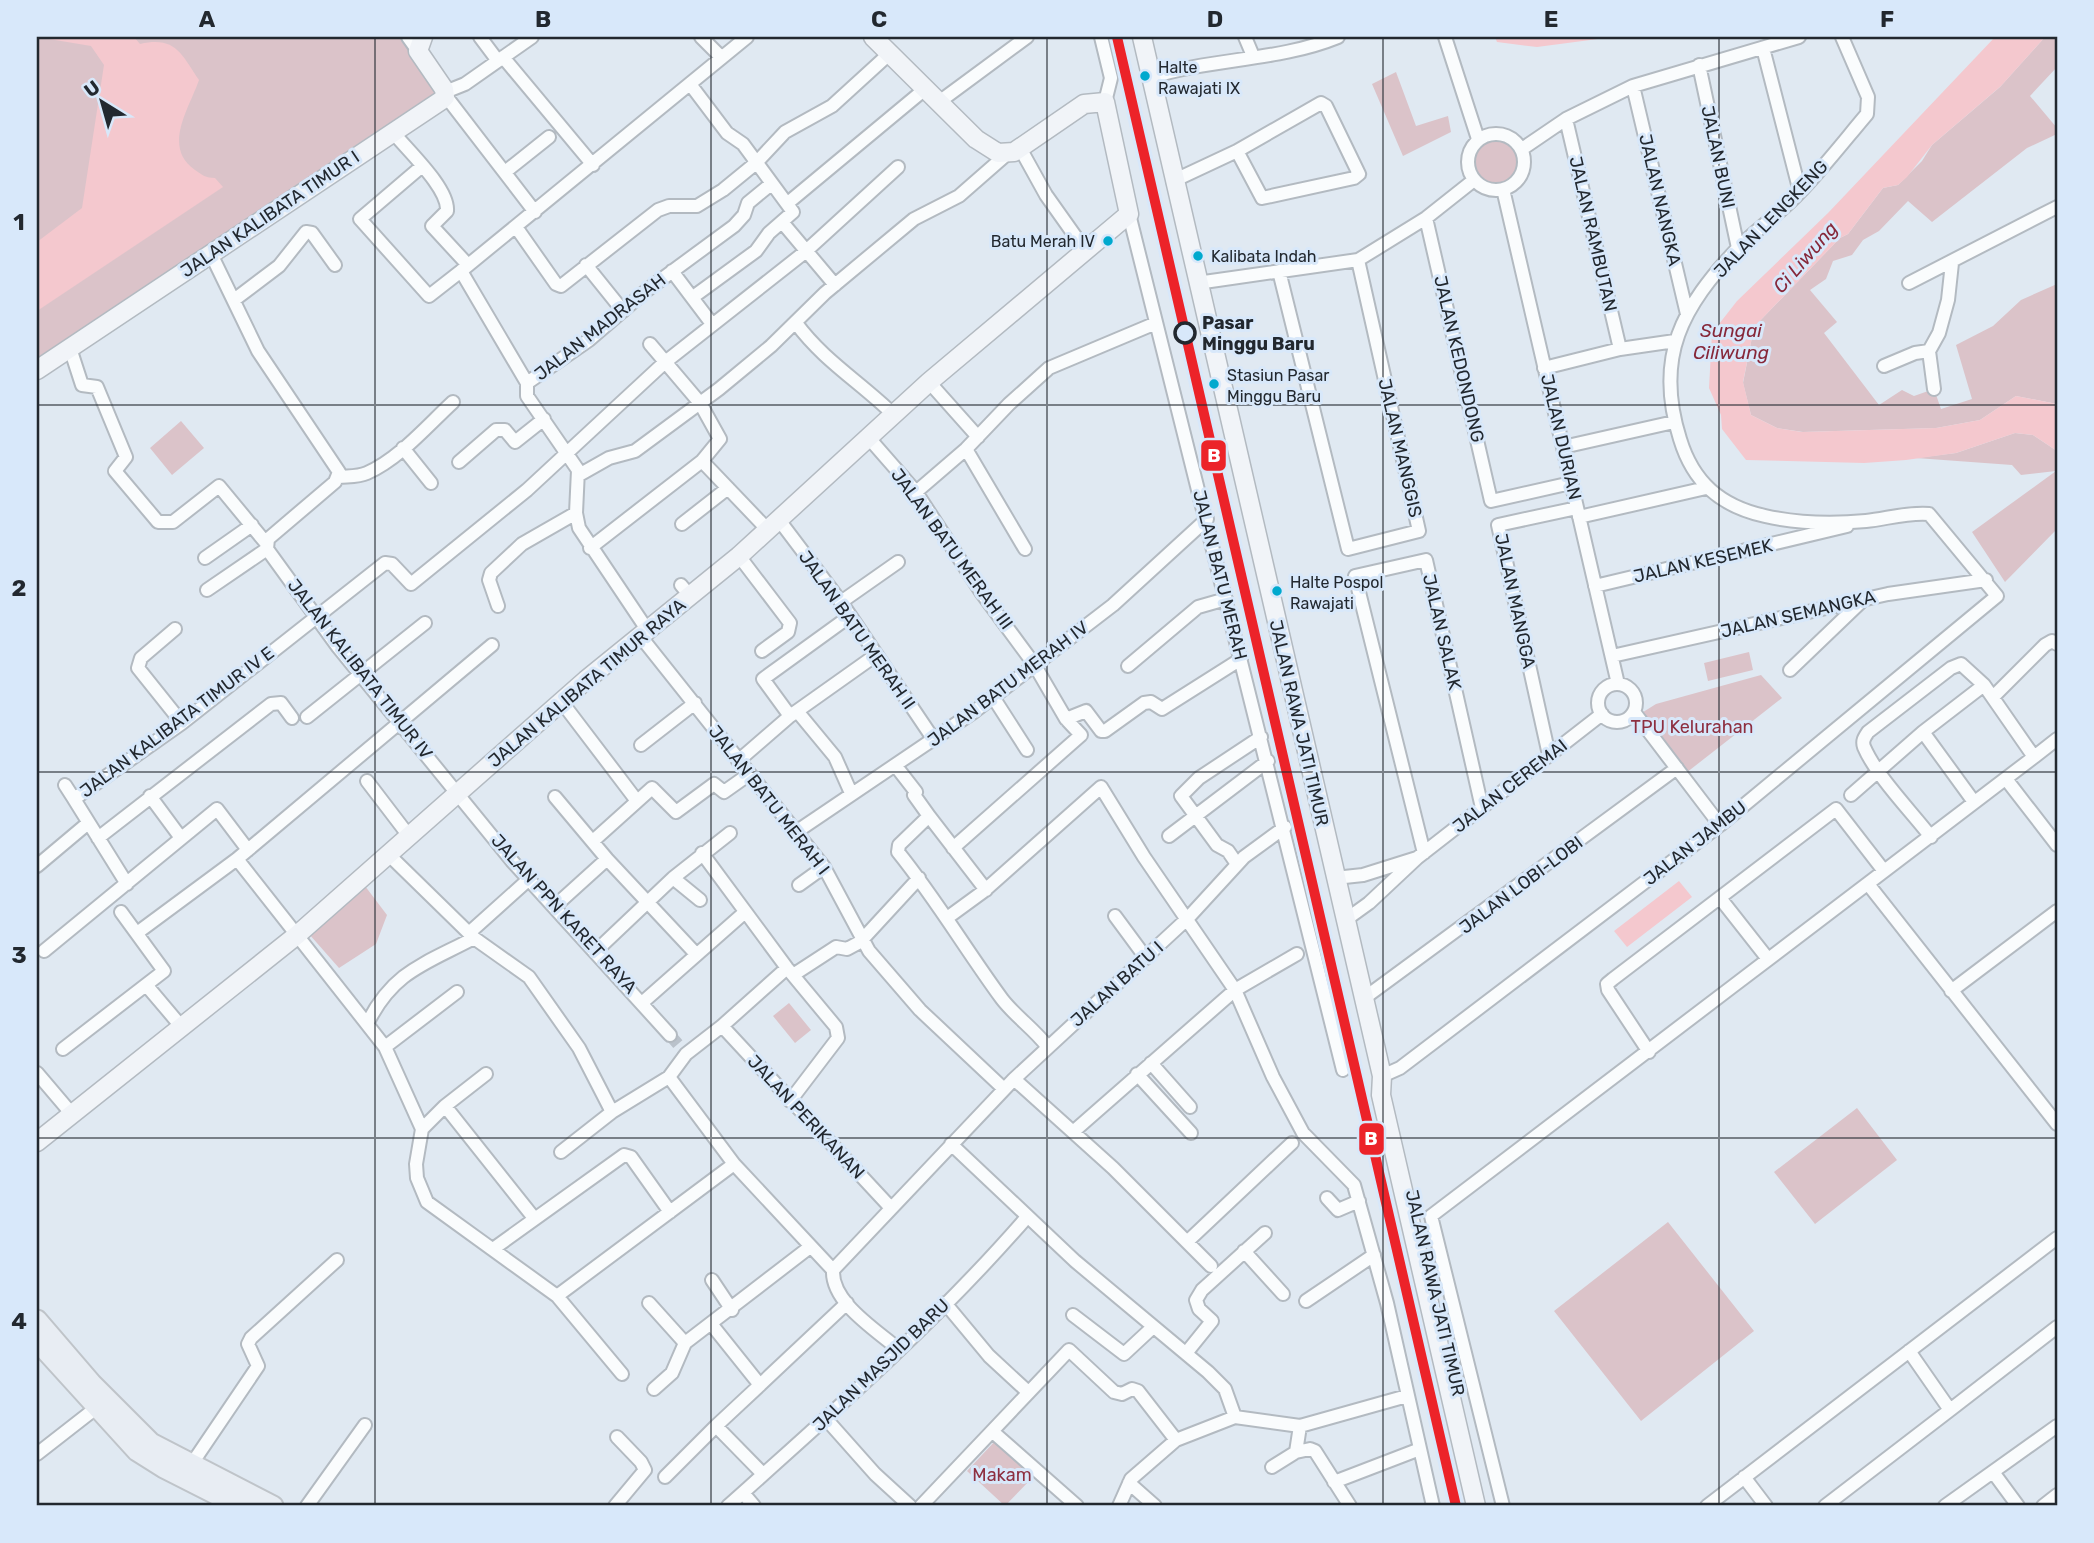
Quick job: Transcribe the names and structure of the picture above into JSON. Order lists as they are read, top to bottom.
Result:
{
  "streets": {
    "street": [
      "JALAN BUNI",
      "JALAN NANGKA",
      "JALAN KALIBATA TIMUR I",
      "JALAN LENGKENG",
      "JALAN RAMBUTAN",
      "JALAN MADRASAH",
      "JALAN KEDONDONG",
      "JALAN DURIAN",
      "JALAN MANGGIS",
      "JALAN BATU MERAH III",
      "JALAN KESEMEK",
      "JALAN BATU MERAH",
      "JALAN MANGGA",
      "JALAN SEMANGKA",
      "JALAN BATU MERAH II",
      "JALAN SALAK",
      "JALAN KALIBATA TIMUR IV",
      "JALAN KALIBATA TIMUR RAYA",
      "JALAN BATU MERAH IV",
      "JALAN KALIBATA TIMUR IV E",
      "JALAN RAWA JATI TIMUR",
      "JALAN CEREMAI",
      "JALAN BATU MERAH I",
      "JALAN JAMBU",
      "JALAN LOBI-LOBI",
      "JALAN PPN KARET RAYA",
      "JALAN BATU I",
      "JALAN PERIKANAN",
      "JALAN MASJID BARU"
    ]
  },
  "crossings": [
    ["JALAN BUNI", "JALAN LENGKENG"],
    ["JALAN NANGKA", "JALAN LENGKENG"],
    ["JALAN KALIBATA TIMUR I", "JALAN KALIBATA TIMUR IV"],
    ["JALAN LENGKENG", "JALAN KESEMEK"],
    ["JALAN LENGKENG", "JALAN SEMANGKA"],
    ["JALAN LENGKENG", "JALAN JAMBU"],
    ["JALAN MADRASAH", "JALAN KALIBATA TIMUR IV E"],
    ["JALAN KEDONDONG", "JALAN DURIAN"],
    ["JALAN DURIAN", "JALAN KESEMEK"],
    ["JALAN DURIAN", "JALAN MANGGA"],
    ["JALAN DURIAN", "JALAN SEMANGKA"],
    ["JALAN DURIAN", "JALAN CEREMAI"],
    ["JALAN BATU MERAH III", "JALAN KALIBATA TIMUR RAYA"],
    ["JALAN BATU MERAH III", "JALAN BATU MERAH IV"],
    ["JALAN BATU MERAH", "JALAN BATU MERAH IV"],
    ["JALAN BATU MERAH", "JALAN BATU I"],
    ["JALAN MANGGA", "JALAN CEREMAI"],
    ["JALAN BATU MERAH II", "JALAN KALIBATA TIMUR RAYA"],
    ["JALAN BATU MERAH II", "JALAN BATU MERAH IV"],
    ["JALAN SALAK", "JALAN CEREMAI"],
    ["JALAN KALIBATA TIMUR IV", "JALAN KALIBATA TIMUR RAYA"],
    ["JALAN KALIBATA TIMUR IV", "JALAN KALIBATA TIMUR IV E"],
    ["JALAN KALIBATA TIMUR IV", "JALAN PPN KARET RAYA"],
    ["JALAN KALIBATA TIMUR RAYA", "JALAN BATU MERAH I"],
    ["JALAN KALIBATA TIMUR RAYA", "JALAN PPN KARET RAYA"],
    ["JALAN BATU MERAH IV", "JALAN BATU MERAH I"],
    ["JALAN RAWA JATI TIMUR", "JALAN CEREMAI"],
    ["JALAN RAWA JATI TIMUR", "JALAN JAMBU"],
    ["JALAN RAWA JATI TIMUR", "JALAN LOBI-LOBI"],
    ["JALAN BATU MERAH I", "JALAN BATU I"],
    ["JALAN BATU I", "JALAN PERIKANAN"]
  ],
  "water": ["Ci Liwung", "Sungai Ciliwung"],
  "parks": ["TPU Kelurahan", "Makam"],
  "places": [
    "Halte Rawajati IX",
    "Batu Merah IV",
    "Kalibata Indah",
    "Pasar Minggu Baru",
    "Stasiun Pasar Minggu Baru",
    "Halte Pospol Rawajati"
  ],
  "lines": ["transit line B"],
  "north": "top left",
  "grid": {
    "columns": [
      "A",
      "B",
      "C",
      "D",
      "E",
      "F"
    ],
    "rows": [
      "1",
      "2",
      "3",
      "4"
    ]
  }
}
